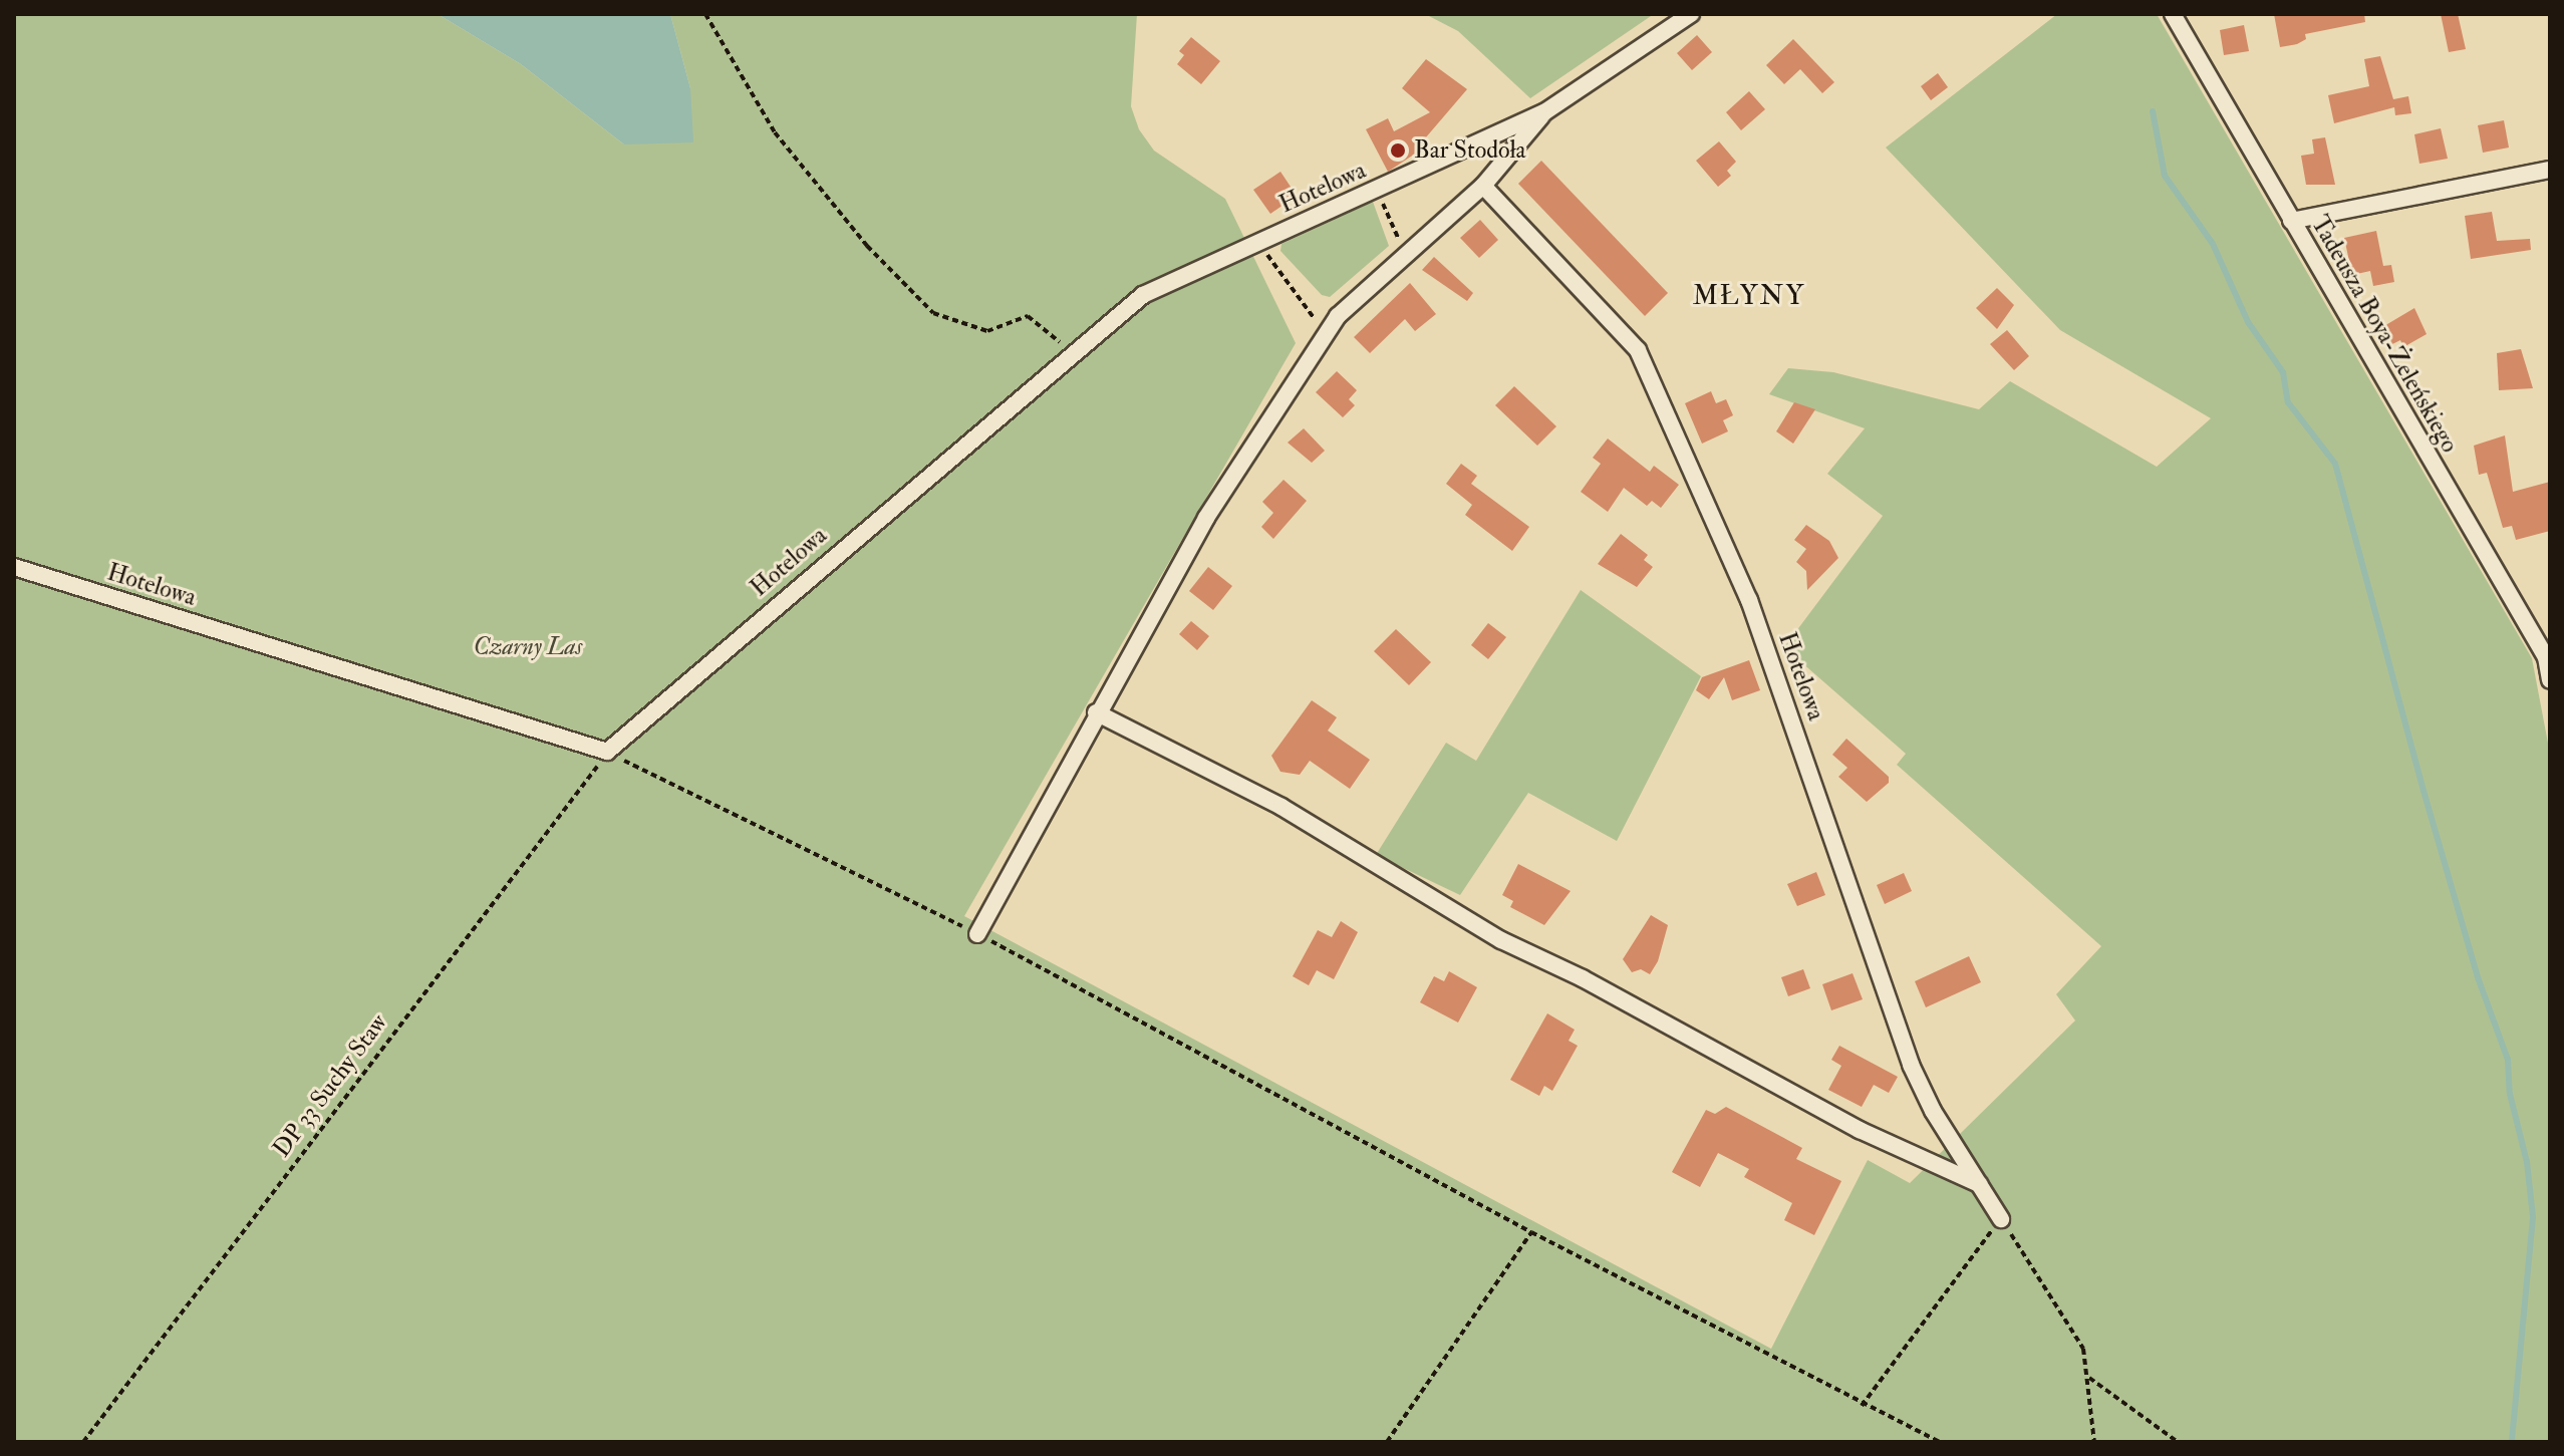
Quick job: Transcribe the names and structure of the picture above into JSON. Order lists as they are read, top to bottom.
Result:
{
  "streets": {
    "street": ["Hotelowa", "Tadeusza Boya-Żeleńskiego"],
    "path": ["DP 33 Suchy Staw"]
  },
  "crossings": [
    ["Hotelowa", "DP 33 Suchy Staw"]
  ],
  "districts": ["MŁYNY"],
  "parks": ["Czarny Las"],
  "places": ["Bar Stodoła"]
}
